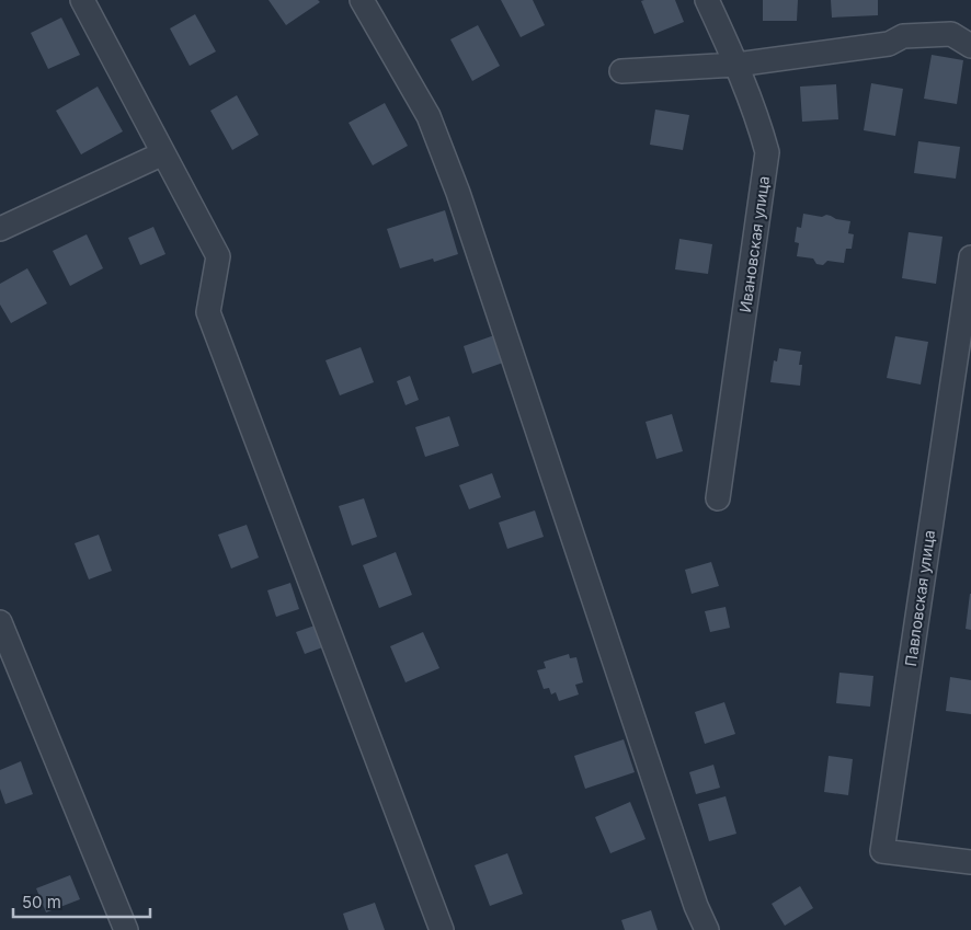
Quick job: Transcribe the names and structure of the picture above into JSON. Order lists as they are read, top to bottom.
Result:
{
  "streets": {
    "street": ["Ивановская улица", "Павловская улица"]
  },
  "scale_bar": "50 m"
}
